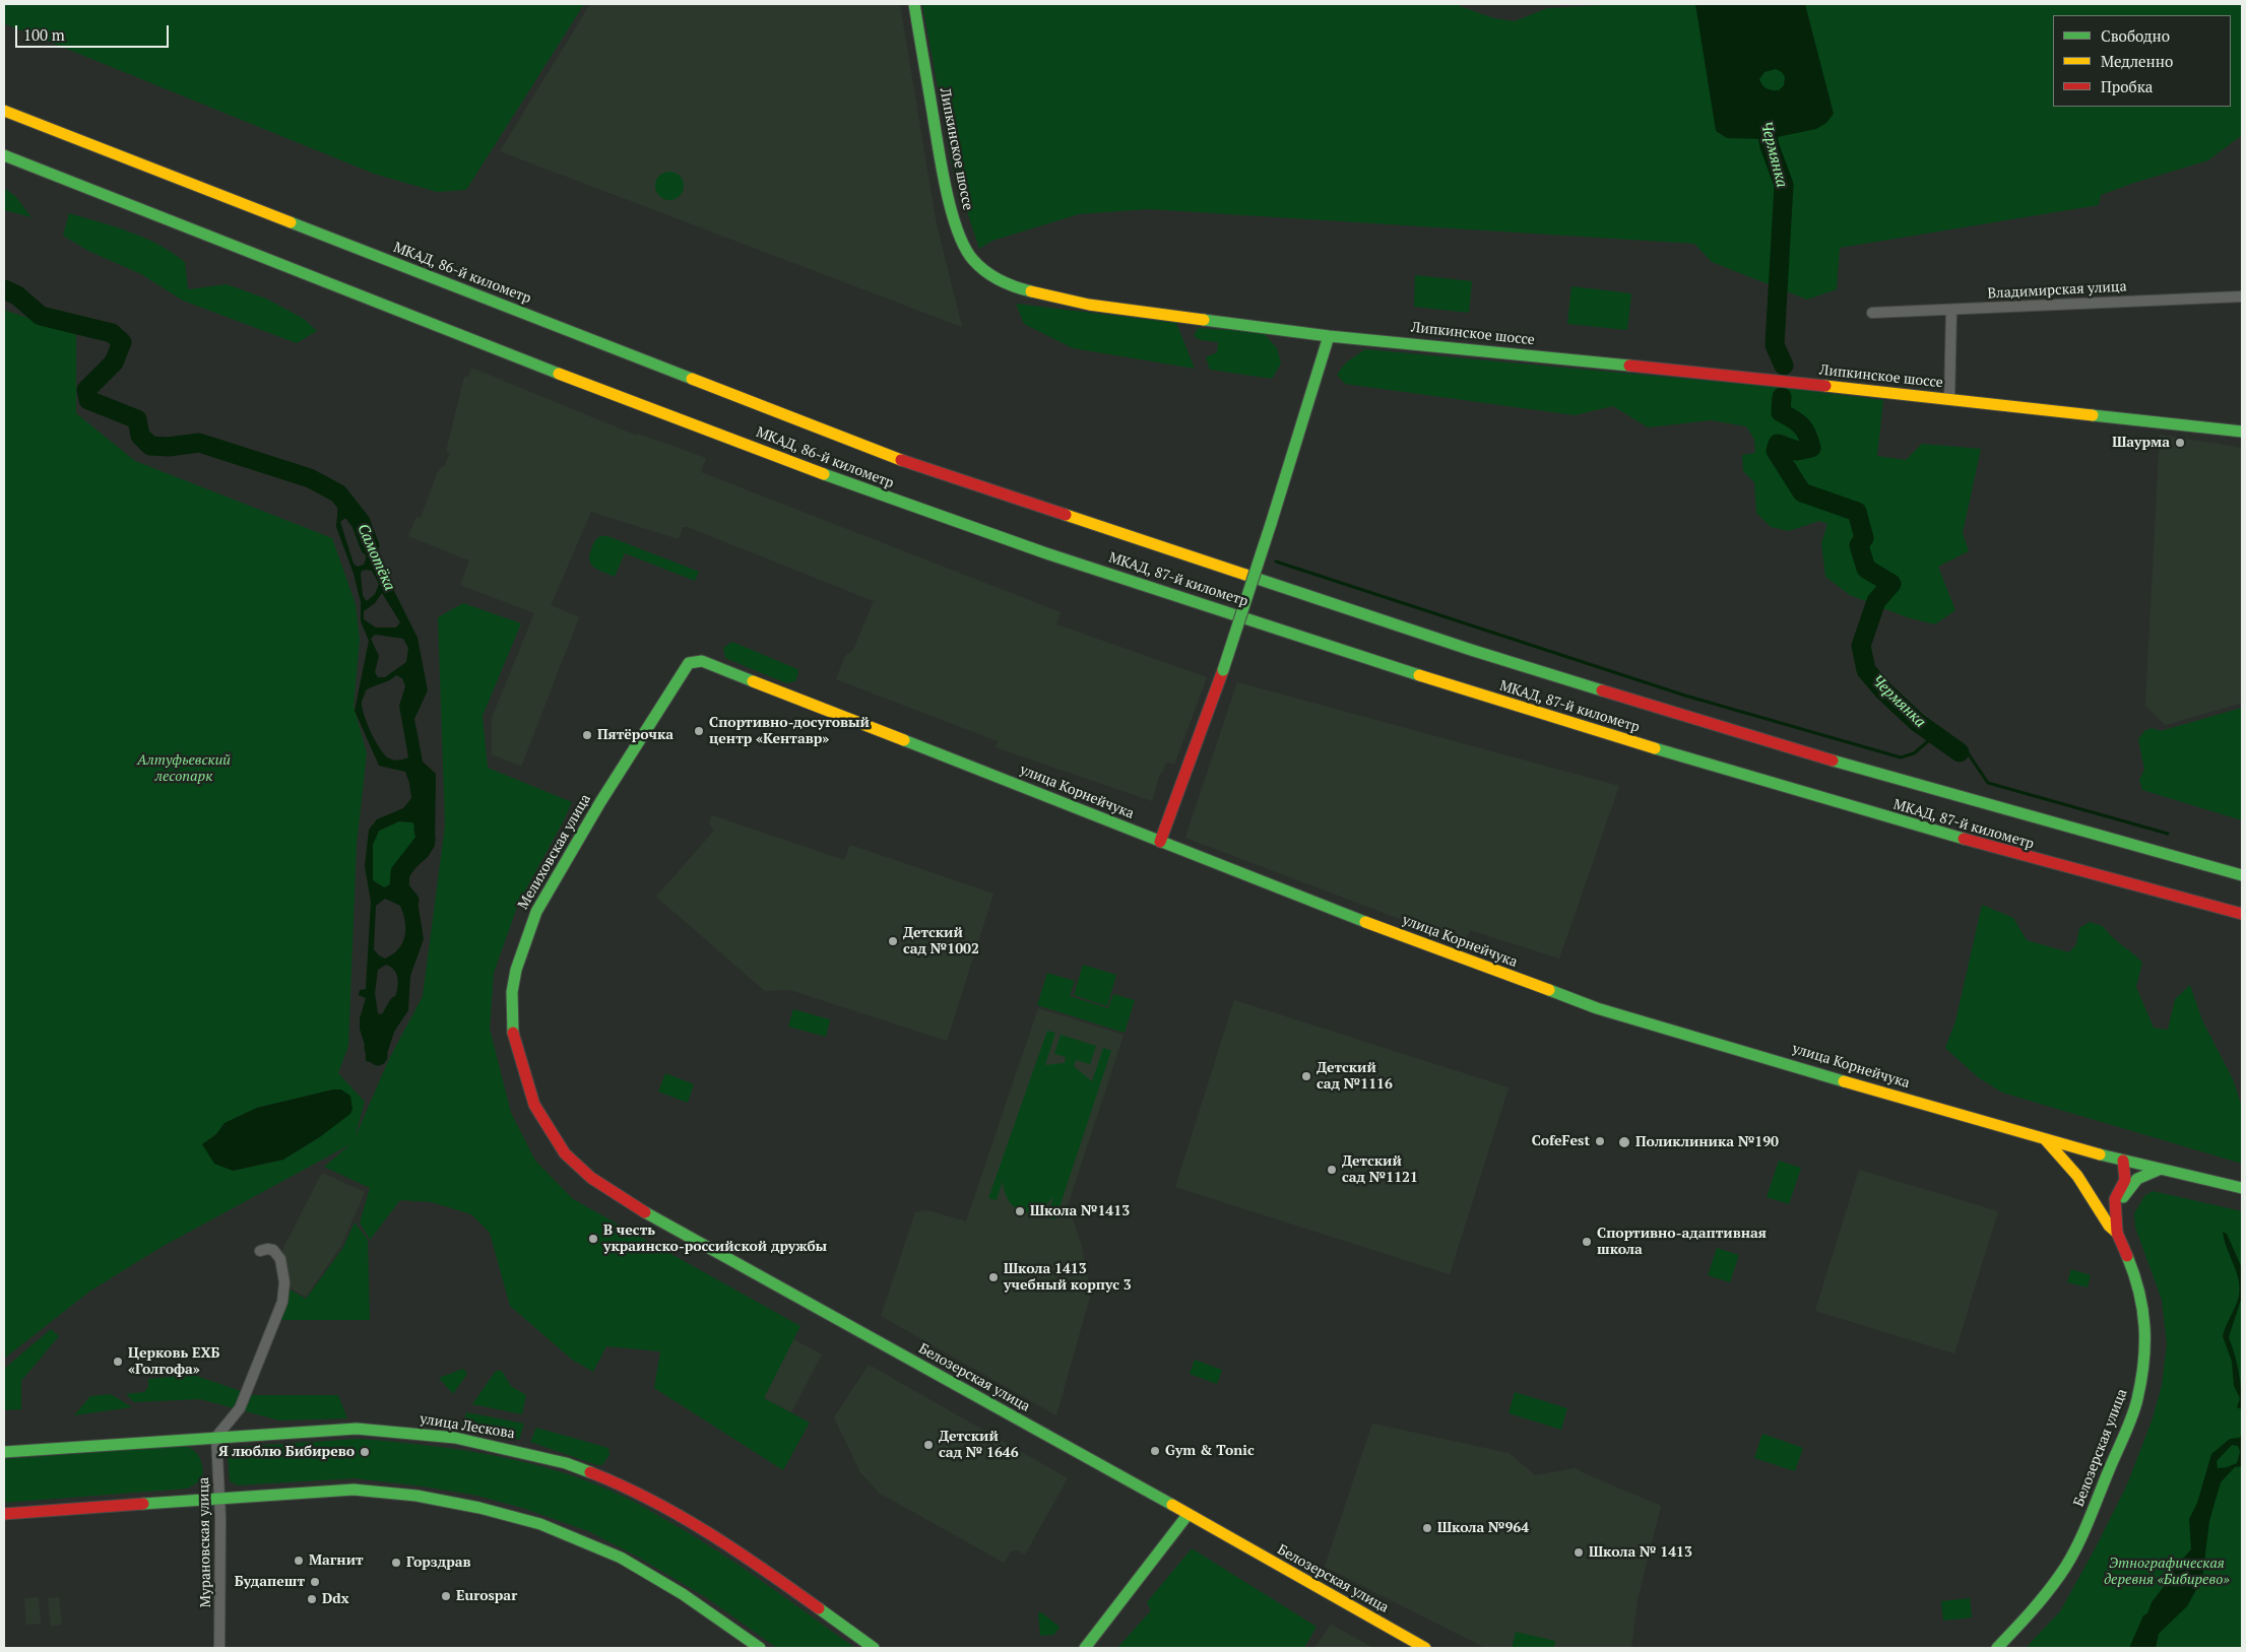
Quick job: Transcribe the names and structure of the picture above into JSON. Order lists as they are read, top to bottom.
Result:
{
  "streets": {
    "main road": [
      "Липкинское шоссе",
      "МКАД, 86-й километр",
      "МКАД, 87-й километр",
      "улица Корнейчука",
      "Мелиховская улица",
      "Белозерская улица",
      "улица Лескова"
    ],
    "street": ["Владимирская улица", "Мурановская улица"]
  },
  "crossings": [
    ["МКАД, 86-й километр", "МКАД, 87-й километр"],
    ["улица Корнейчука", "Мелиховская улица"],
    ["улица Корнейчука", "Белозерская улица"],
    ["Мелиховская улица", "Белозерская улица"],
    ["улица Лескова", "Мурановская улица"]
  ],
  "water": ["Чермянка", "Самотёка"],
  "parks": ["Алтуфьевский лесопарк", "Этнографическая деревня «Бибирево»"],
  "places": [
    "Шаурма",
    "Спортивно-досуговый центр «Кентавр»",
    "Пятёрочка",
    "Детский сад №1002",
    "Детский сад №1116",
    "CofeFest",
    "Поликлиника №190",
    "Детский сад №1121",
    "Школа №1413",
    "В честь украинско-российской дружбы",
    "Спортивно-адаптивная школа",
    "Школа 1413 учебный корпус 3",
    "Церковь ЕХБ «Голгофа»",
    "Детский сад № 1646",
    "Gym & Tonic",
    "Я люблю Бибирево",
    "Школа №964",
    "Школа № 1413",
    "Магнит",
    "Горздрав",
    "Будапешт",
    "Eurospar",
    "Ddx"
  ],
  "legend": ["Свободно", "Медленно", "Пробка"],
  "scale_bar": "100 m"
}
